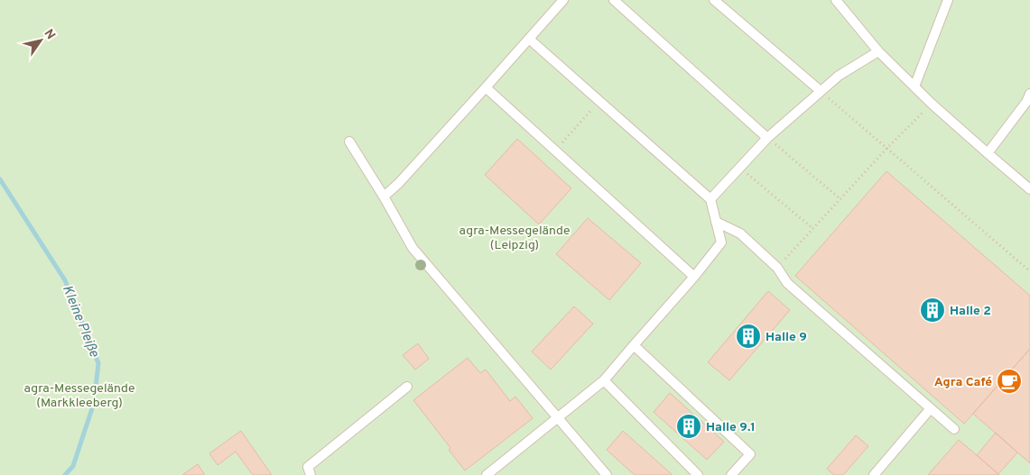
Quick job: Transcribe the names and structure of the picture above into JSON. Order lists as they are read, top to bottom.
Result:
{
  "water": ["Kleine Pleiße"],
  "parks": ["agra-Messegelände (Leipzig)", "agra-Messegelände (Markkleeberg)"],
  "places": {
    "building": ["Halle 2", "Halle 9", "Halle 9.1"],
    "cafe": ["Agra Café"]
  },
  "north": "top right"
}
